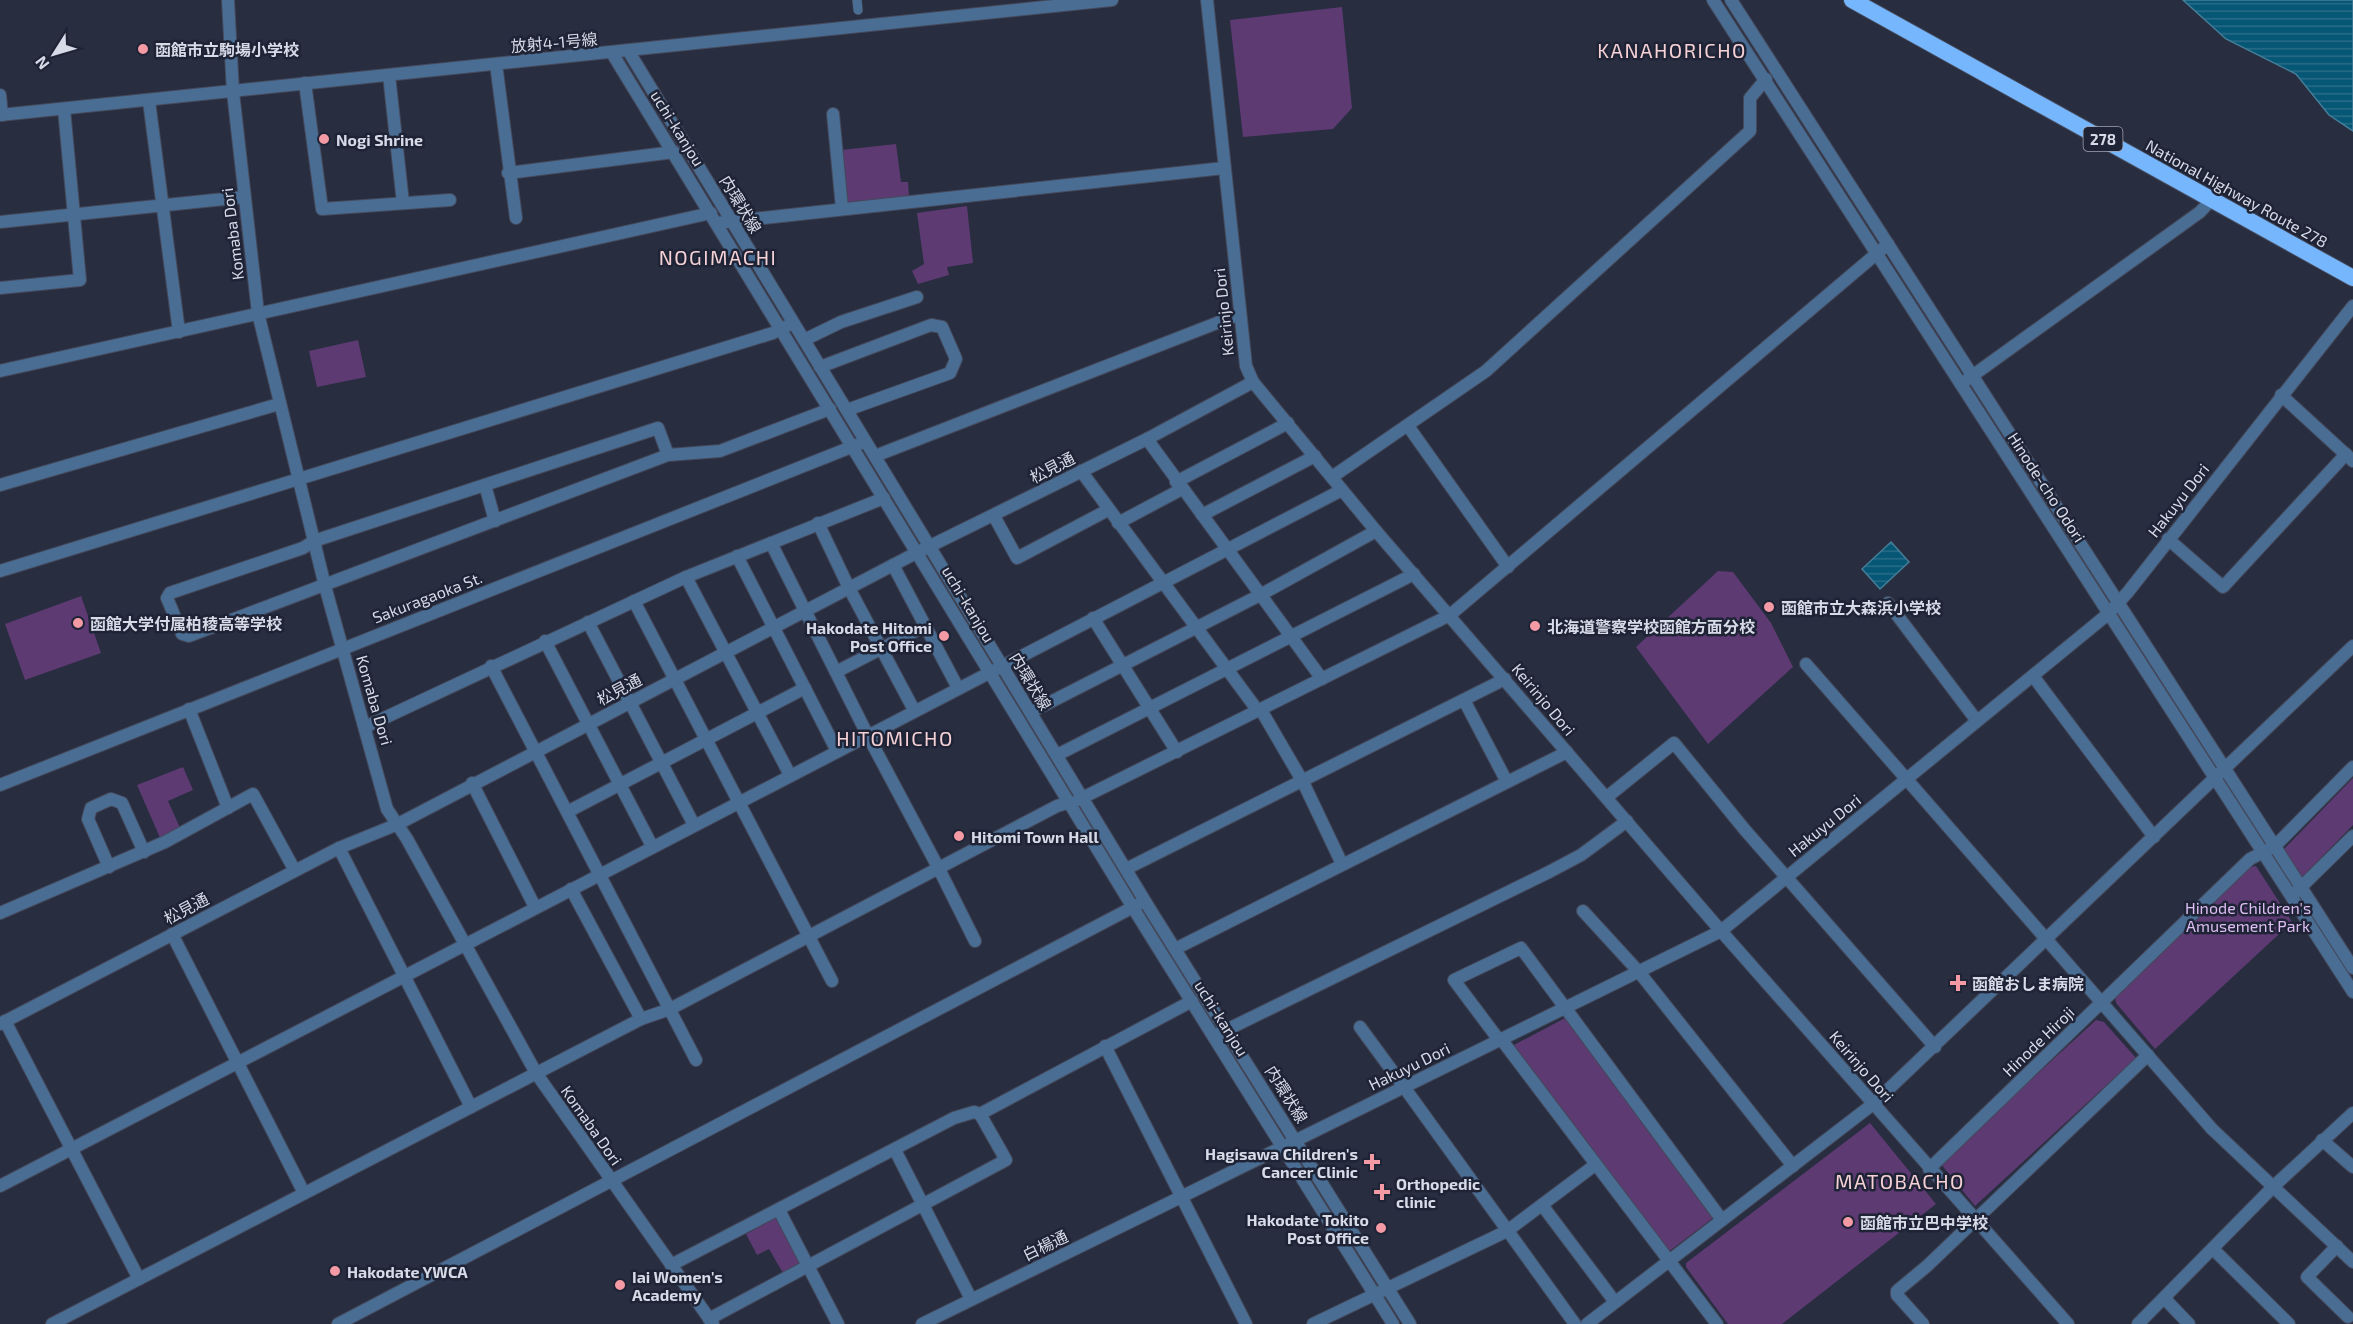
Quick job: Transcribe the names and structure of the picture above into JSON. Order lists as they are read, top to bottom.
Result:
{
  "streets": {
    "highway": ["278", "National Highway Route 278"],
    "street": [
      "放射4-1号線",
      "uchi-kanjou",
      "内環状線",
      "Komaba Dori",
      "Keirinjo Dori",
      "松見通",
      "Hinode-cho Odori",
      "Hakuyu Dori",
      "Sakuragaoka St.",
      "Hinode Hiroji",
      "白楊通"
    ]
  },
  "crossings": [
    ["放射4-1号線", "uchi-kanjou"],
    ["放射4-1号線", "内環状線"],
    ["放射4-1号線", "Komaba Dori"],
    ["uchi-kanjou", "松見通"],
    ["uchi-kanjou", "Hakuyu Dori"],
    ["uchi-kanjou", "Sakuragaoka St."],
    ["内環状線", "松見通"],
    ["内環状線", "Hakuyu Dori"],
    ["内環状線", "Sakuragaoka St."],
    ["Komaba Dori", "松見通"],
    ["Komaba Dori", "Sakuragaoka St."],
    ["Keirinjo Dori", "松見通"],
    ["Keirinjo Dori", "Hakuyu Dori"],
    ["Keirinjo Dori", "Hinode Hiroji"],
    ["Hinode-cho Odori", "Hakuyu Dori"],
    ["Hinode-cho Odori", "Hinode Hiroji"],
    ["Hakuyu Dori", "白楊通"]
  ],
  "districts": [
    "KANAHORICHO",
    "NOGIMACHI",
    "HITOMICHO",
    "MATOBACHO"
  ],
  "parks": ["Hinode Children's Amusement Park"],
  "places": {
    "other": [
      "函館市立駒場小学校",
      "Nogi Shrine",
      "函館市立大森浜小学校",
      "函館大学付属柏稜高等学校",
      "北海道警察学校函館方面分校",
      "Hakodate Hitomi Post Office",
      "Hitomi Town Hall",
      "函館市立巴中学校",
      "Hakodate Tokito Post Office",
      "Hakodate YWCA",
      "Iai Women's Academy"
    ],
    "health": ["函館おしま病院", "Hagisawa Children's Cancer Clinic", "Orthopedic clinic"]
  },
  "north": "bottom left"
}
